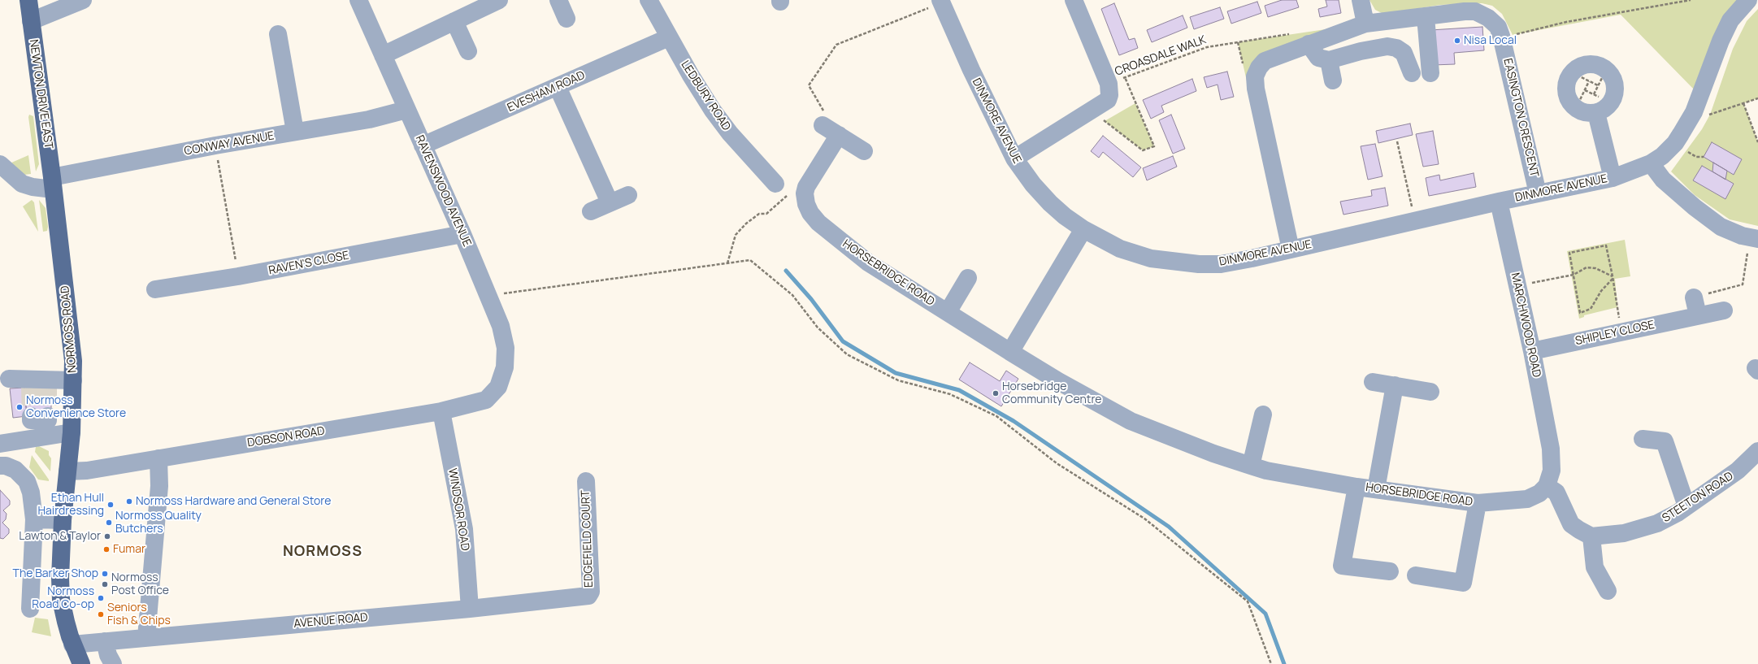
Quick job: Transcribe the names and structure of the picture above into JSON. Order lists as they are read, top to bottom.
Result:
{
  "streets": {
    "main road": ["NEWTON DRIVE EAST", "NORMOSS ROAD"],
    "street": [
      "EVESHAM ROAD",
      "LEDBURY ROAD",
      "EASINGTON CRESCENT",
      "DINMORE AVENUE",
      "CONWAY AVENUE",
      "RAVENSWOOD AVENUE",
      "RAVEN'S CLOSE",
      "HORSEBRIDGE ROAD",
      "MARCHWOOD ROAD",
      "SHIPLEY CLOSE",
      "DOBSON ROAD",
      "STEETON ROAD",
      "WINDSOR ROAD",
      "EDGEFIELD COURT",
      "AVENUE ROAD"
    ],
    "path": ["CROASDALE WALK"]
  },
  "crossings": [
    ["EVESHAM ROAD", "LEDBURY ROAD"],
    ["EVESHAM ROAD", "RAVENSWOOD AVENUE"],
    ["NEWTON DRIVE EAST", "CONWAY AVENUE"],
    ["NEWTON DRIVE EAST", "NORMOSS ROAD"],
    ["EASINGTON CRESCENT", "DINMORE AVENUE"],
    ["DINMORE AVENUE", "MARCHWOOD ROAD"],
    ["CONWAY AVENUE", "RAVENSWOOD AVENUE"],
    ["CONWAY AVENUE", "NORMOSS ROAD"],
    ["RAVENSWOOD AVENUE", "RAVEN'S CLOSE"],
    ["RAVENSWOOD AVENUE", "DOBSON ROAD"],
    ["HORSEBRIDGE ROAD", "MARCHWOOD ROAD"],
    ["MARCHWOOD ROAD", "SHIPLEY CLOSE"],
    ["NORMOSS ROAD", "DOBSON ROAD"],
    ["NORMOSS ROAD", "AVENUE ROAD"],
    ["DOBSON ROAD", "WINDSOR ROAD"],
    ["WINDSOR ROAD", "AVENUE ROAD"],
    ["EDGEFIELD COURT", "AVENUE ROAD"]
  ],
  "districts": ["NORMOSS"],
  "places": [
    "Nisa Local",
    "Horsebridge Community Centre",
    "Normoss Convenience Store",
    "Normoss Hardware and General Store",
    "Ethan Hull Hairdressing",
    "Normoss Quality Butchers",
    "Lawton & Taylor",
    "Fumar",
    "The Barker Shop",
    "Normoss Post Office",
    "Normoss Road Co-op",
    "Seniors Fish & Chips"
  ]
}
